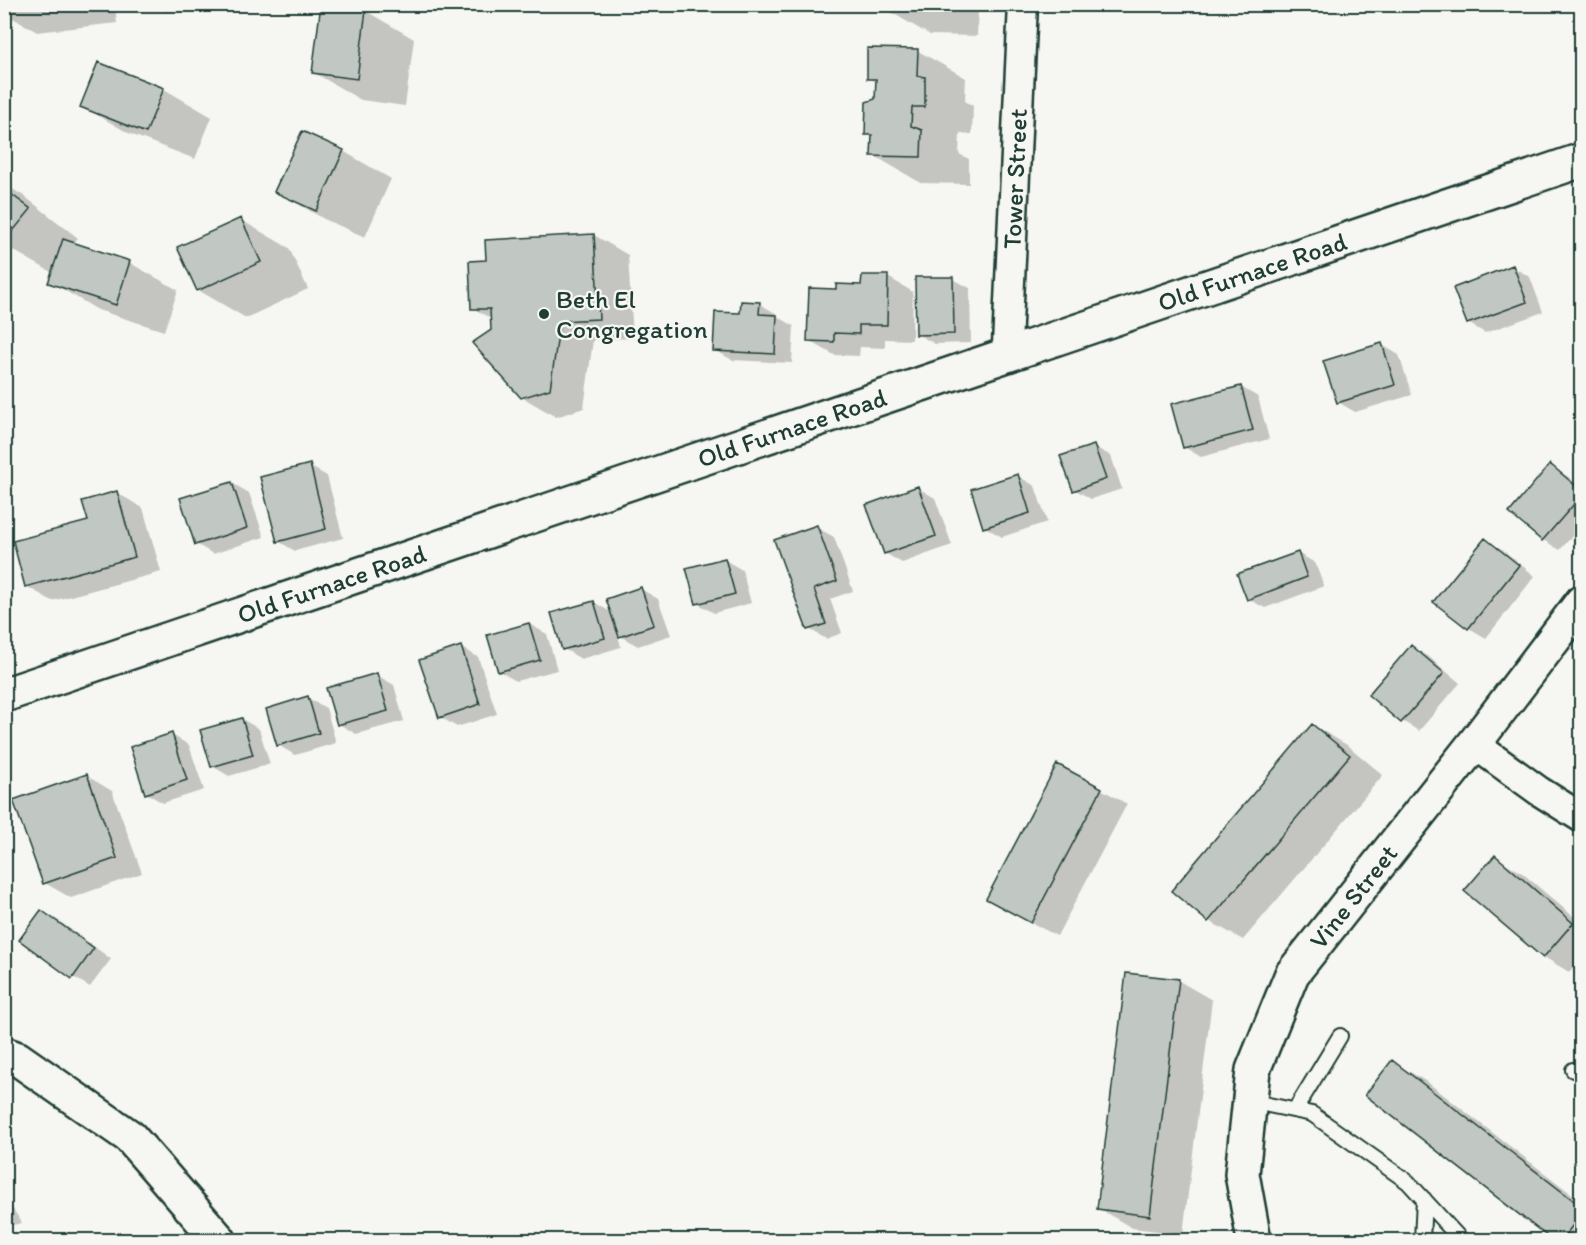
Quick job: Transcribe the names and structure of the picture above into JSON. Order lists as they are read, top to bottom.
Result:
{
  "streets": {
    "street": ["Tower Street", "Old Furnace Road", "Vine Street"]
  },
  "crossings": [
    ["Tower Street", "Old Furnace Road"]
  ],
  "places": ["Beth El Congregation"]
}
